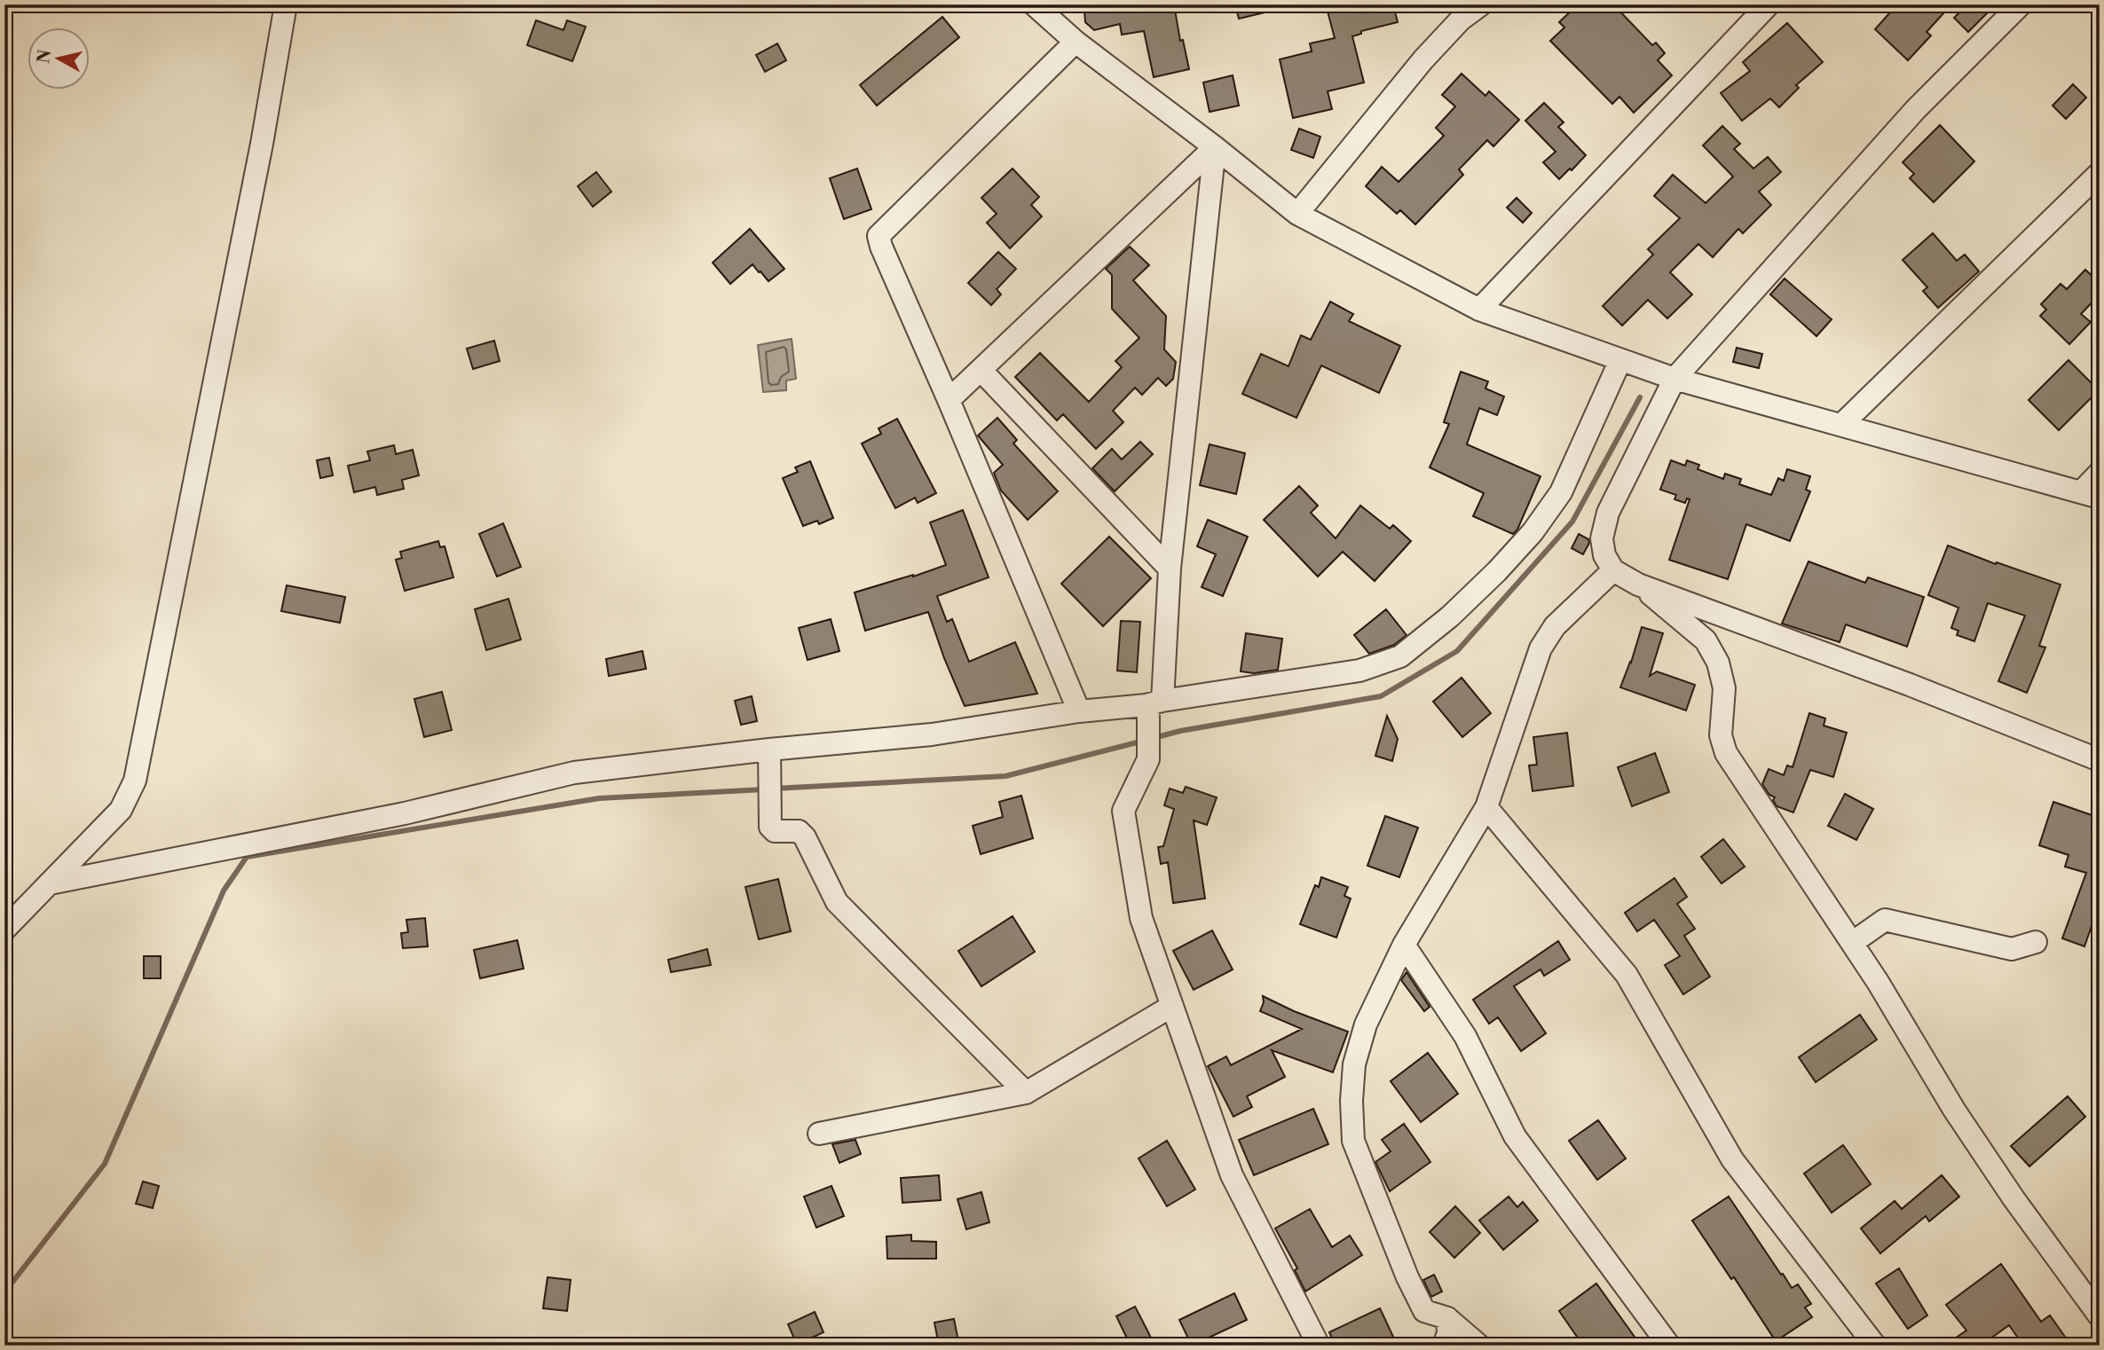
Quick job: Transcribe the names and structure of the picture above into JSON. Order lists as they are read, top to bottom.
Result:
{
  "north": "left"
}
